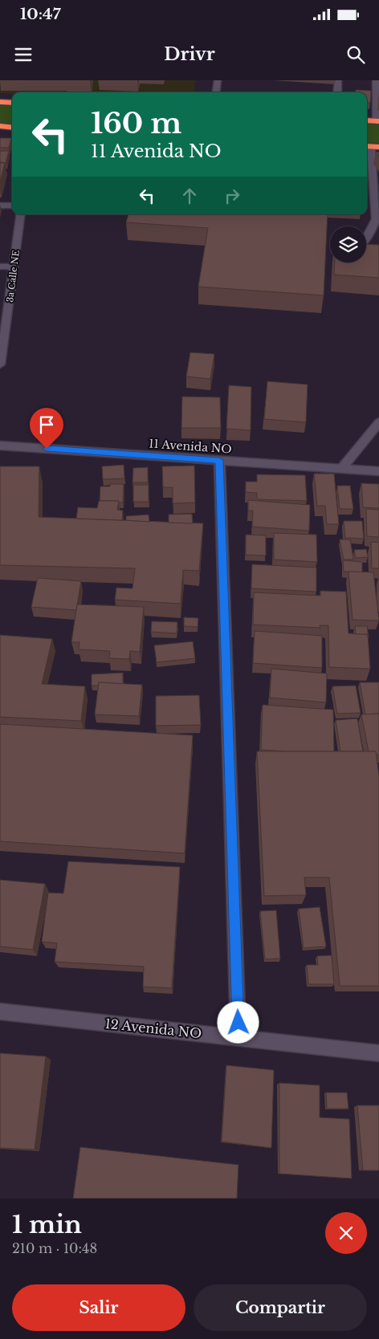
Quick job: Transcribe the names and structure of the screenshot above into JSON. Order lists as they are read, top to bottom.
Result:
{
  "streets": {
    "street": ["3a Calle NE", "11 Avenida NO", "12 Avenida NO"]
  },
  "page": {
    "status": "10:47",
    "header": "Drivr",
    "turn": ["160 m", "11 Avenida NO"],
    "heading": ["1 min", "210 m · 10:48"],
    "buttons": ["Salir", "Compartir"]
  }
}
